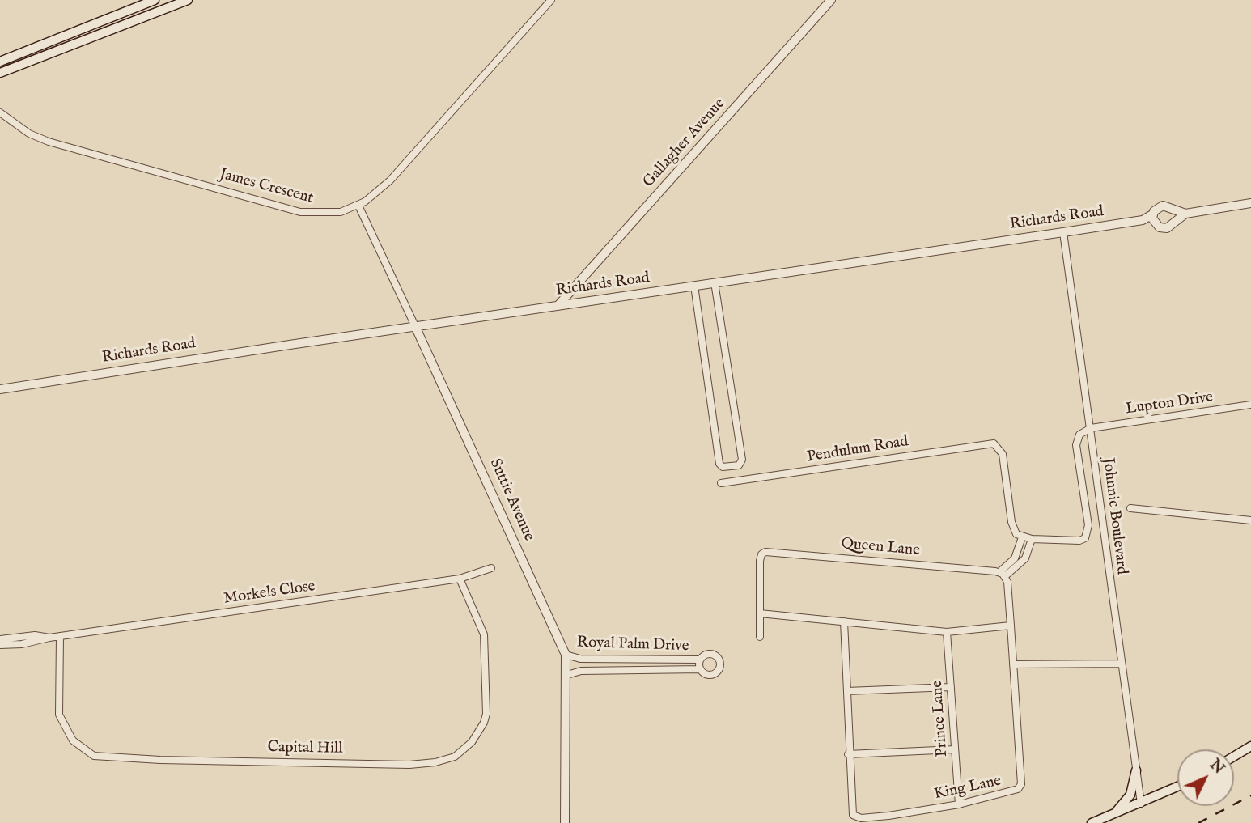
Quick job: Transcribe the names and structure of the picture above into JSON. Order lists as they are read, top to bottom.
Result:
{
  "streets": {
    "street": [
      "Gallagher Avenue",
      "James Crescent",
      "Richards Road",
      "Lupton Drive",
      "Pendulum Road",
      "Suttie Avenue",
      "Johnnic Boulevard",
      "Queen Lane",
      "Morkels Close",
      "Royal Palm Drive",
      "Prince Lane",
      "Capital Hill",
      "King Lane"
    ]
  },
  "crossings": [
    ["Gallagher Avenue", "Richards Road"],
    ["James Crescent", "Suttie Avenue"],
    ["Richards Road", "Suttie Avenue"],
    ["Richards Road", "Johnnic Boulevard"],
    ["Lupton Drive", "Johnnic Boulevard"],
    ["Suttie Avenue", "Royal Palm Drive"],
    ["Morkels Close", "Capital Hill"],
    ["Prince Lane", "King Lane"]
  ],
  "north": "top right"
}
